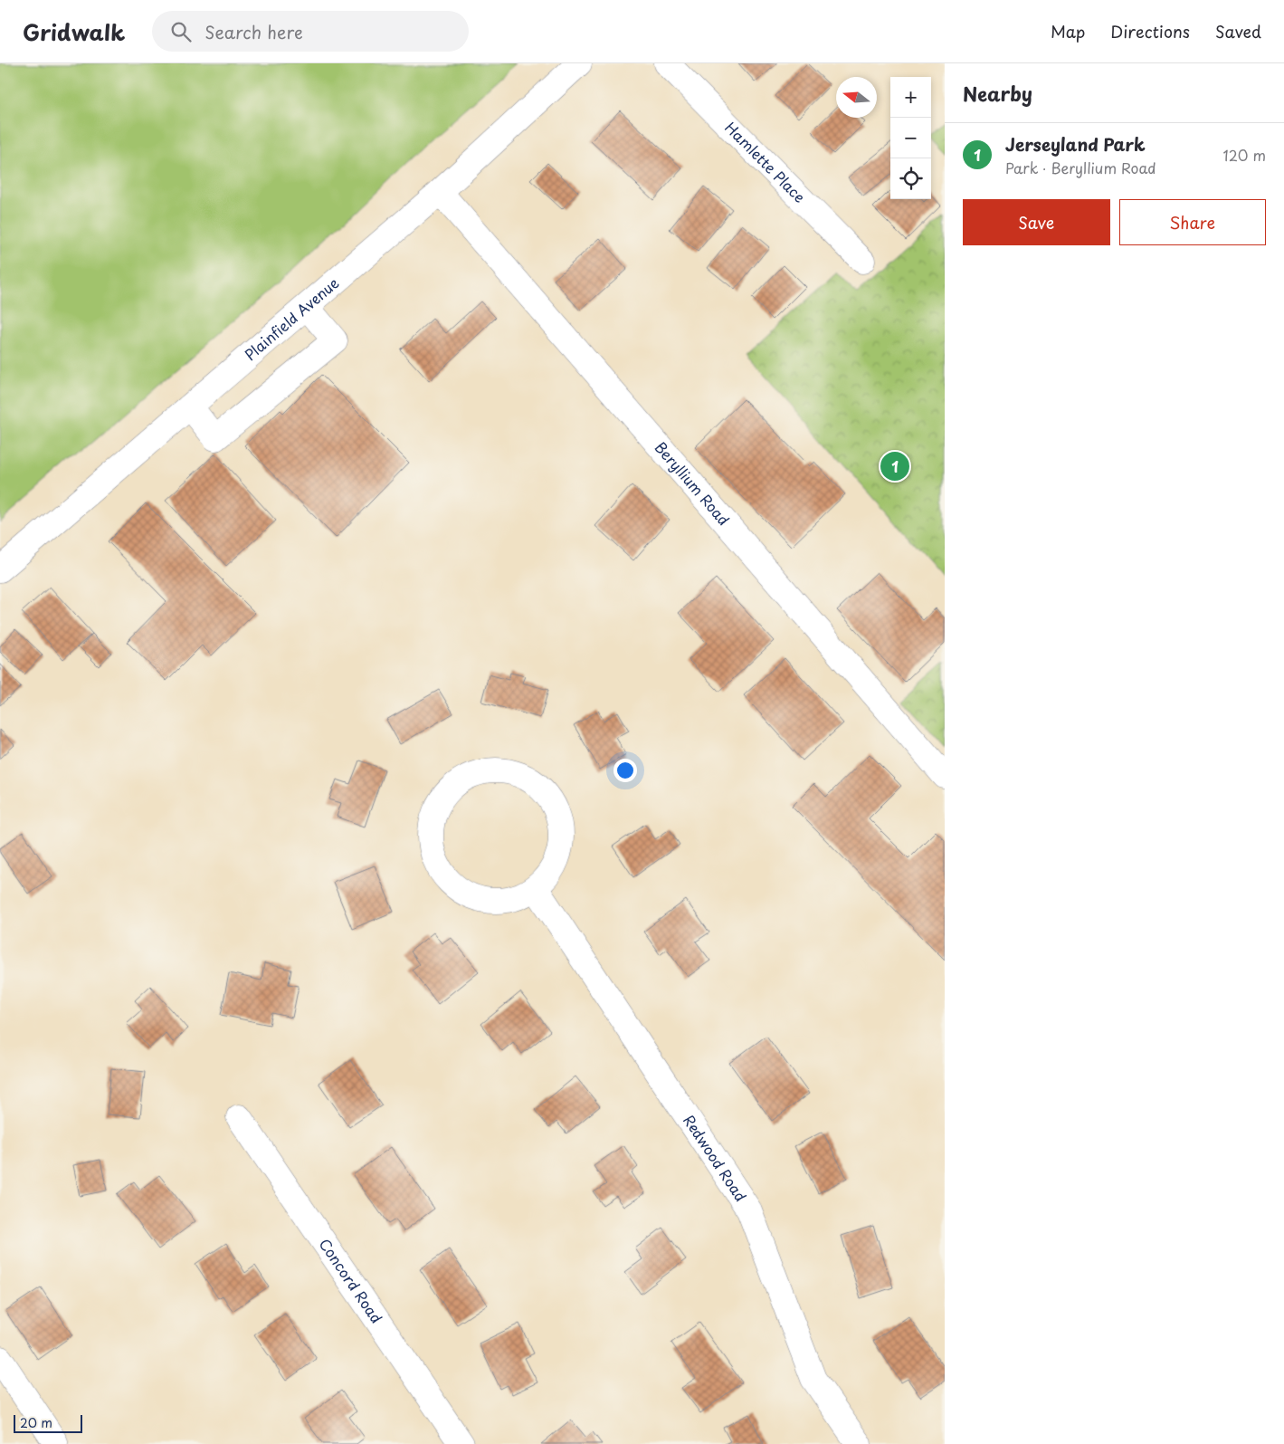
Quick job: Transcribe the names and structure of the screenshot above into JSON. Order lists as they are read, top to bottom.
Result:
{
  "streets": {
    "street": [
      "Hamlette Place",
      "Plainfield Avenue",
      "Beryllium Road",
      "Redwood Road",
      "Concord Road"
    ]
  },
  "crossings": [
    ["Plainfield Avenue", "Beryllium Road"]
  ],
  "scale_bar": "20 m",
  "north": "left",
  "page": {
    "header": "Gridwalk",
    "search": "Search here",
    "nav": ["Map", "Directions", "Saved"],
    "heading": "Nearby",
    "map_buttons": ["+", "−"],
    "list": [
      {
        "mark": "1",
        "name": "Jerseyland Park",
        "note": "Park · Beryllium Road",
        "value": "120 m"
      }
    ],
    "buttons": ["Save", "Share"],
    "pins": "1",
    "scale": "20 m"
  }
}
